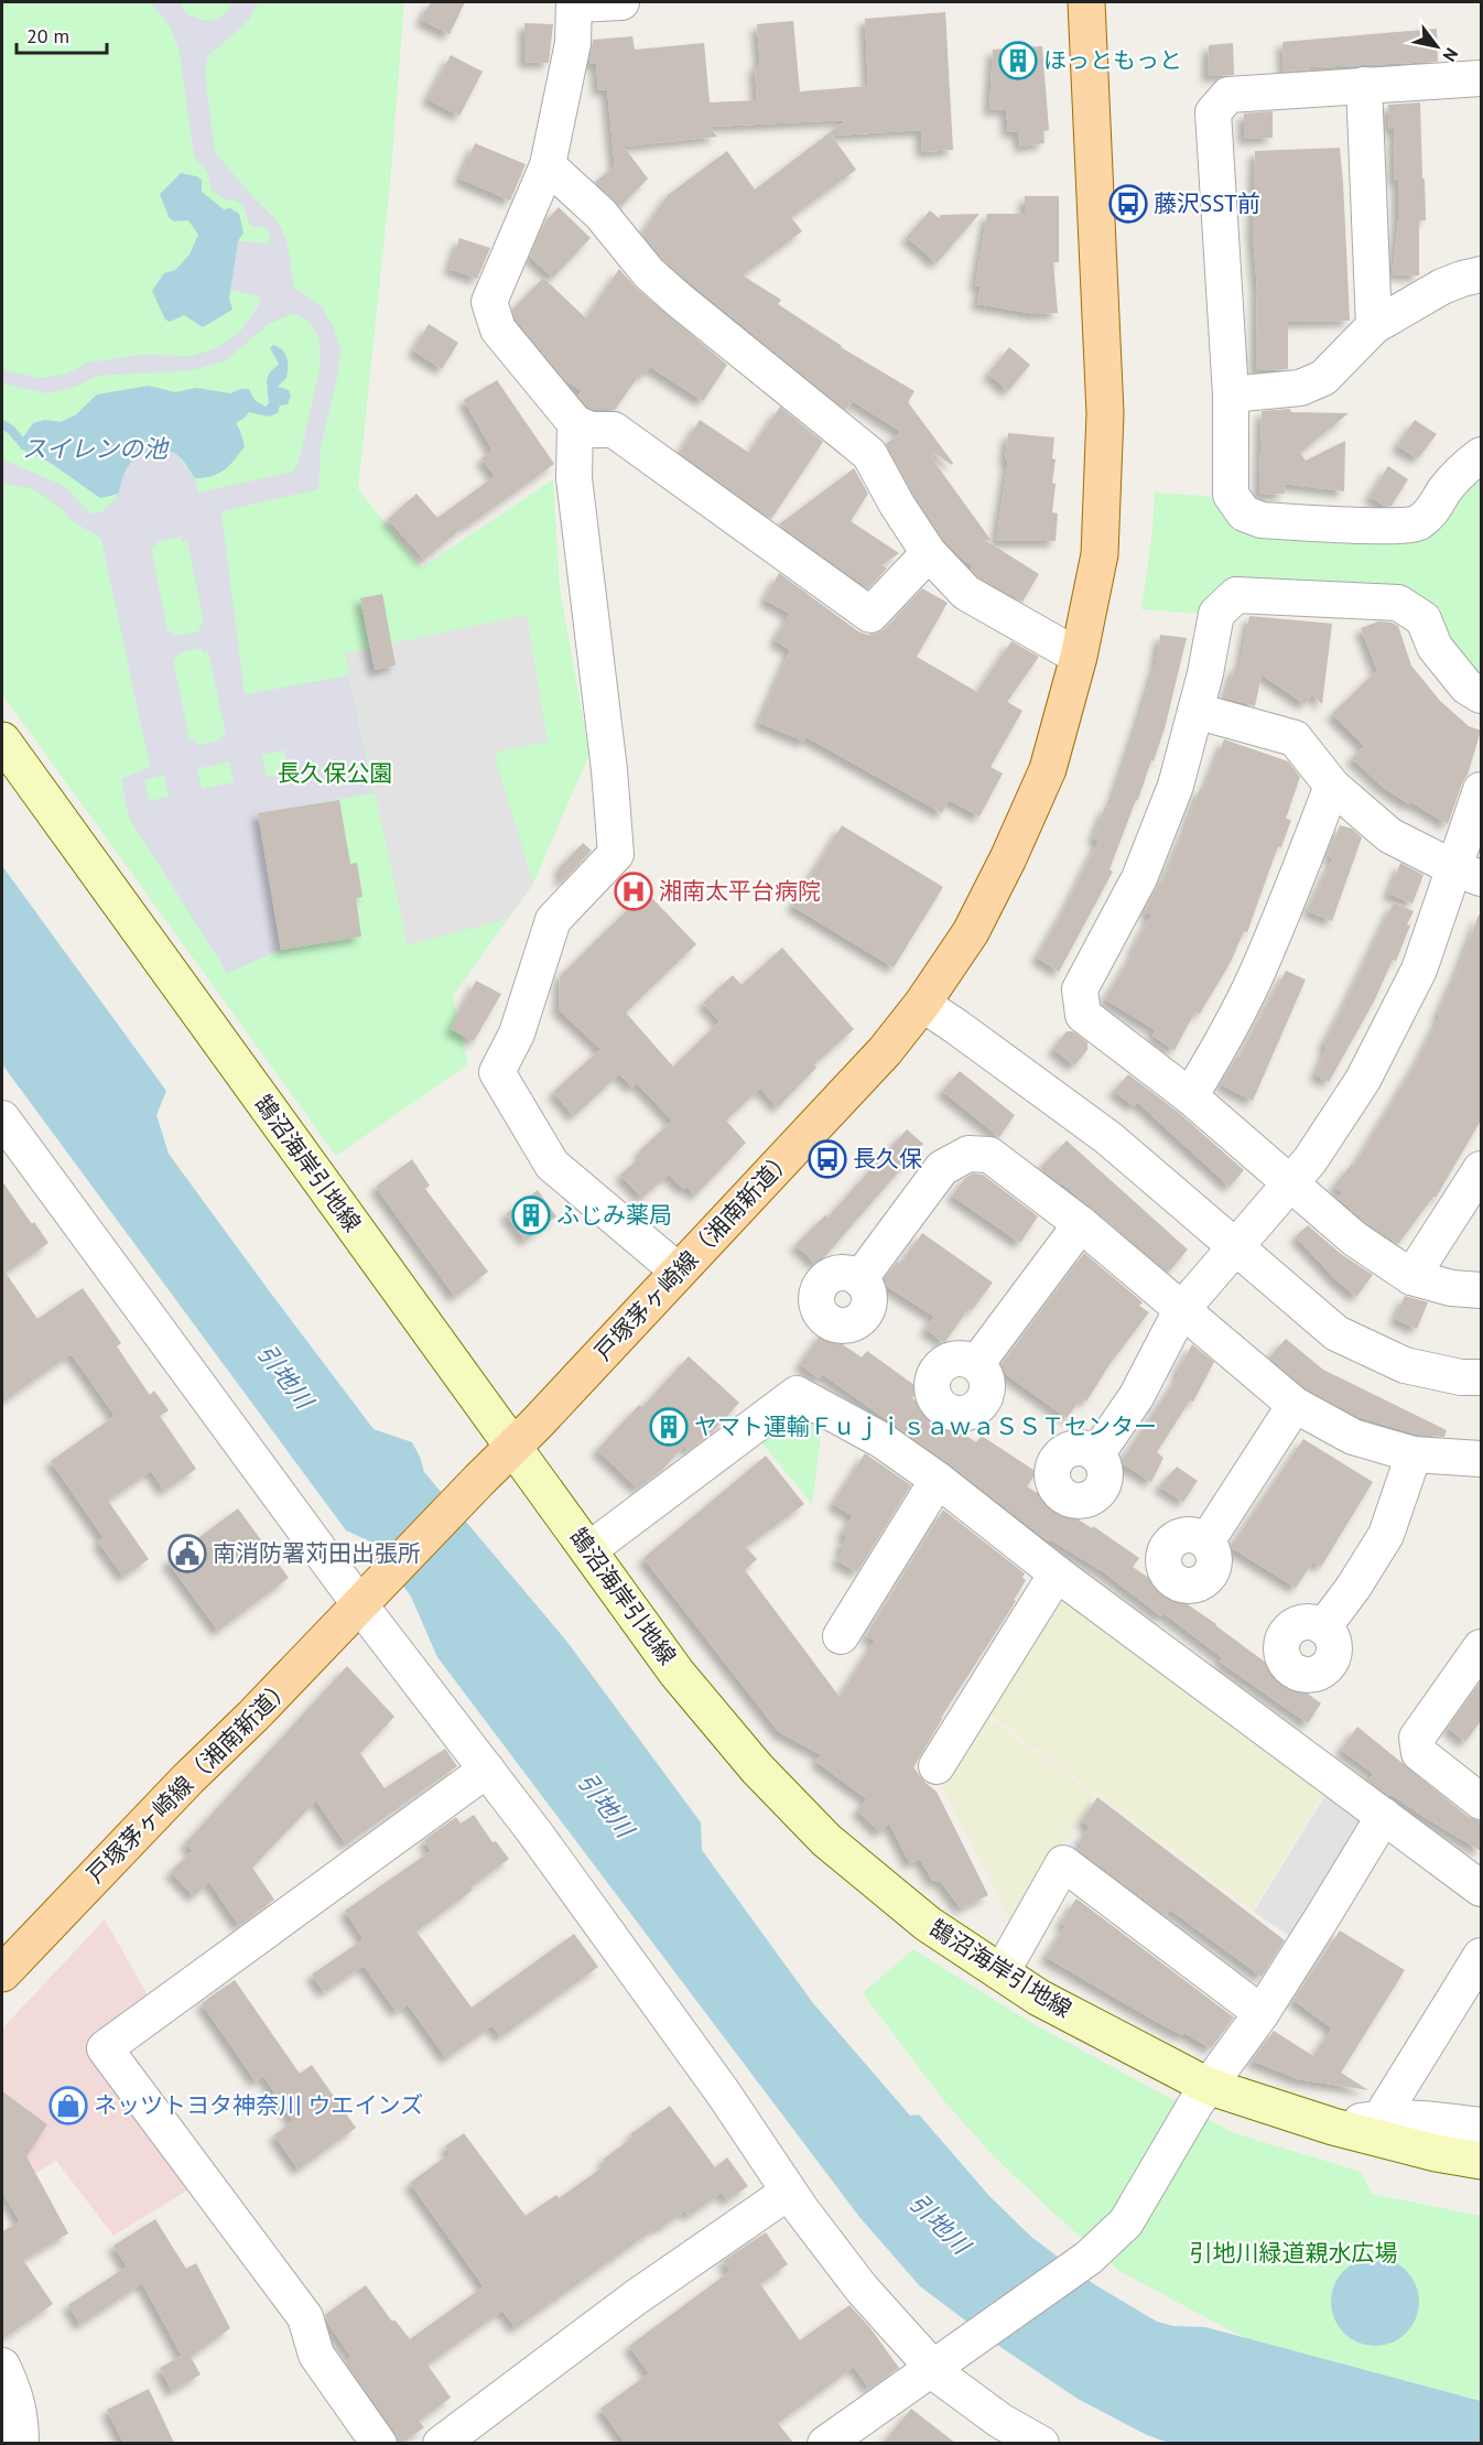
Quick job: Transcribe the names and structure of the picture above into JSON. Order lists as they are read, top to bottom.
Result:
{
  "streets": {
    "main road": ["戸塚茅ヶ崎線（湘南新道）"],
    "street": ["鵠沼海岸引地線"]
  },
  "crossings": [
    ["鵠沼海岸引地線", "戸塚茅ヶ崎線（湘南新道）"]
  ],
  "water": ["スイレンの池", "引地川"],
  "parks": ["長久保公園", "引地川緑道親水広場"],
  "places": {
    "building": ["ほっともっと", "ふじみ薬局", "ヤマト運輸ＦｕｊｉｓａｗａＳＳＴセンター"],
    "bus stop": ["藤沢SST前", "長久保"],
    "hospital": ["湘南太平台病院"],
    "public building": ["南消防署苅田出張所"],
    "shop": ["ネッツトヨタ神奈川 ウエインズ"]
  },
  "scale_bar": "20 m",
  "north": "bottom right"
}
